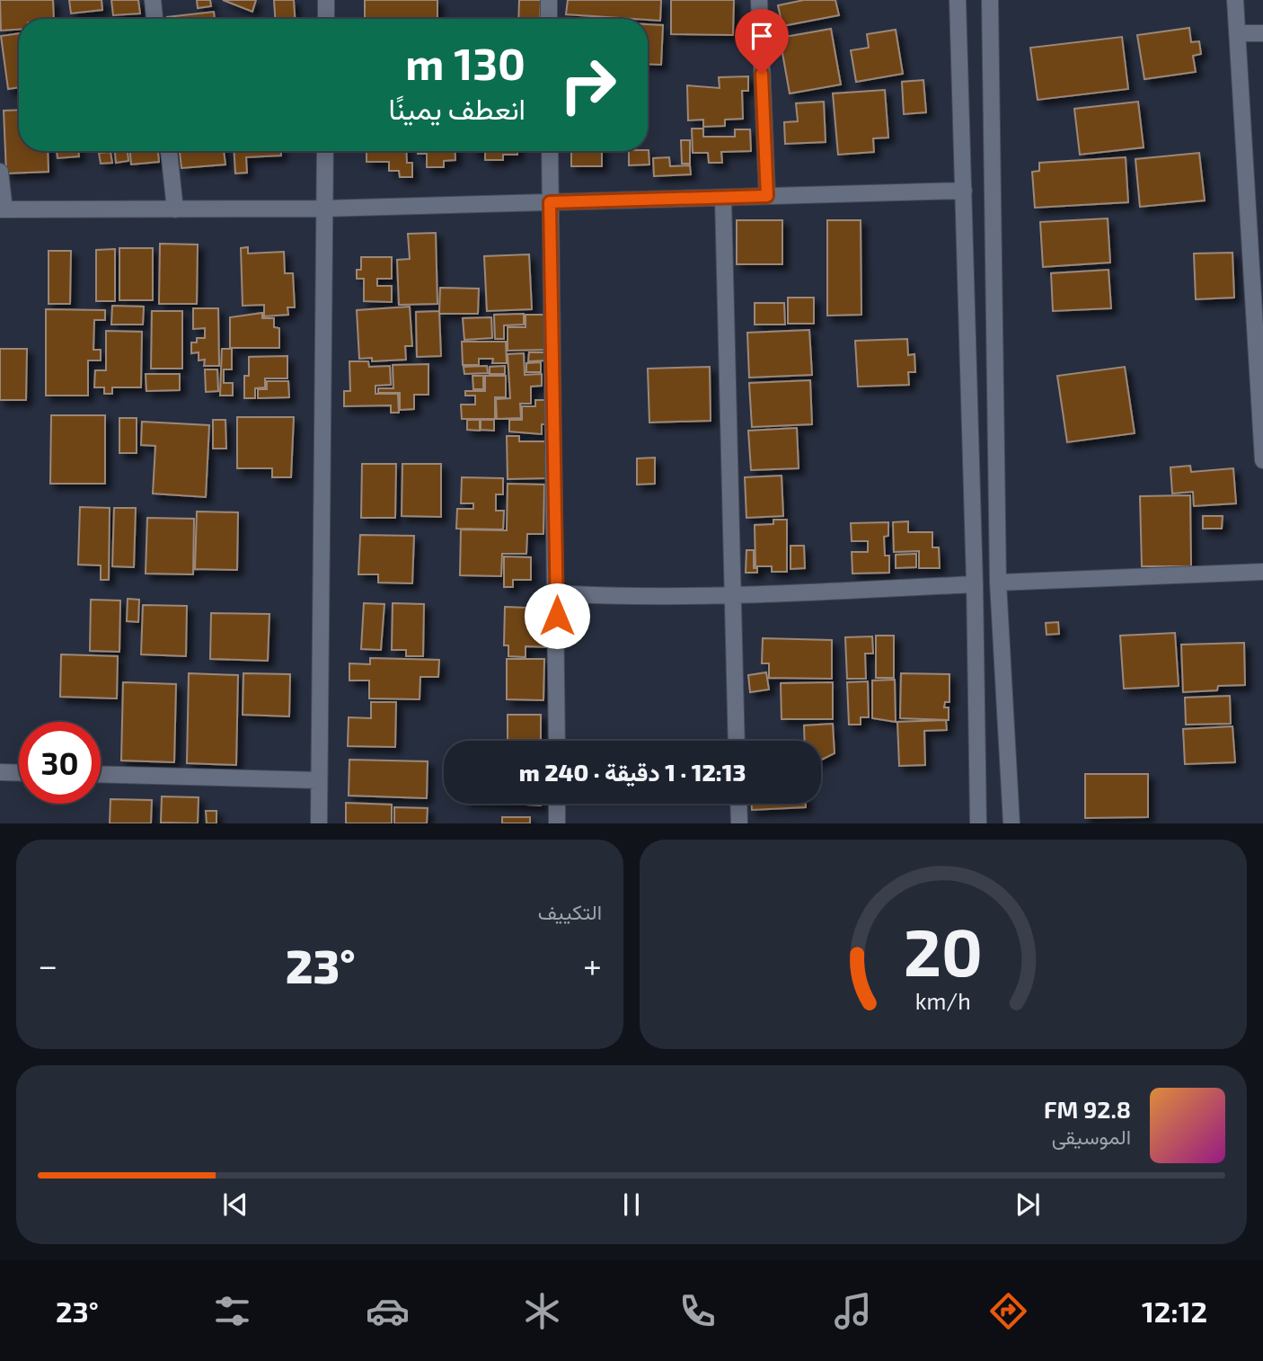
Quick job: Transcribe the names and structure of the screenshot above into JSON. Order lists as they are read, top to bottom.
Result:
{
  "page": {
    "turn": ["130 m", "انعطف يمينًا"],
    "limit": "30",
    "trip": "12:13 · 1 دقيقة · 240 m",
    "tile": "التكييف",
    "heat": ["−", "23°", "+"],
    "song": ["92.8 FM", "الموسيقى"],
    "tabs": ["12:12", "23°"],
    "gauge": ["20", "km/h"]
  }
}
